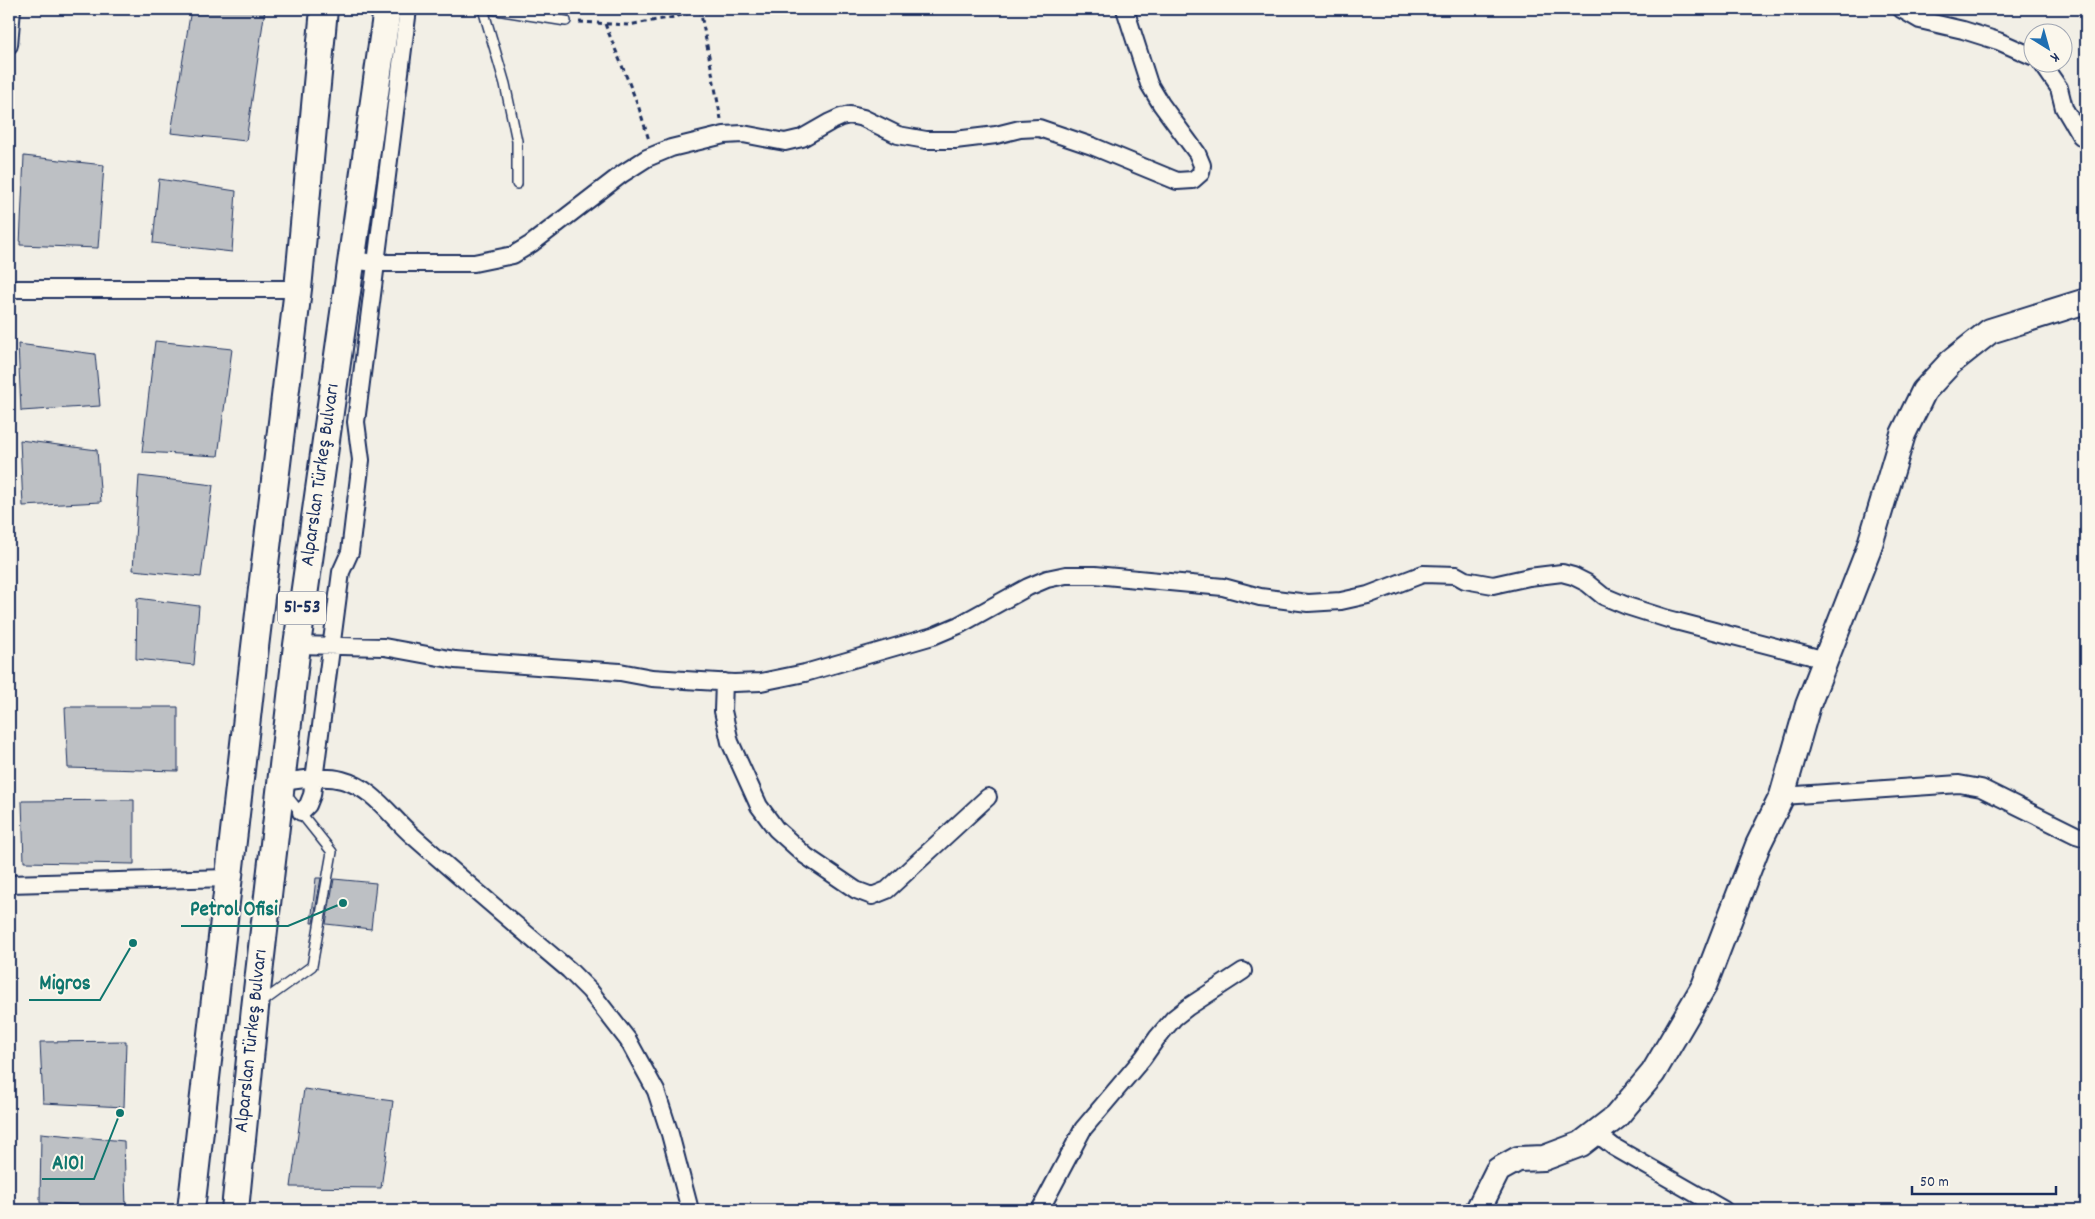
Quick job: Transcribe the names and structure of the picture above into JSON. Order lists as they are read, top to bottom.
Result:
{
  "streets": {
    "main road": ["Alparslan Türkeş Bulvarı", "51-53"]
  },
  "places": ["Petrol Ofisi", "Migros", "A101"],
  "scale_bar": "50 m",
  "north": "bottom right"
}
